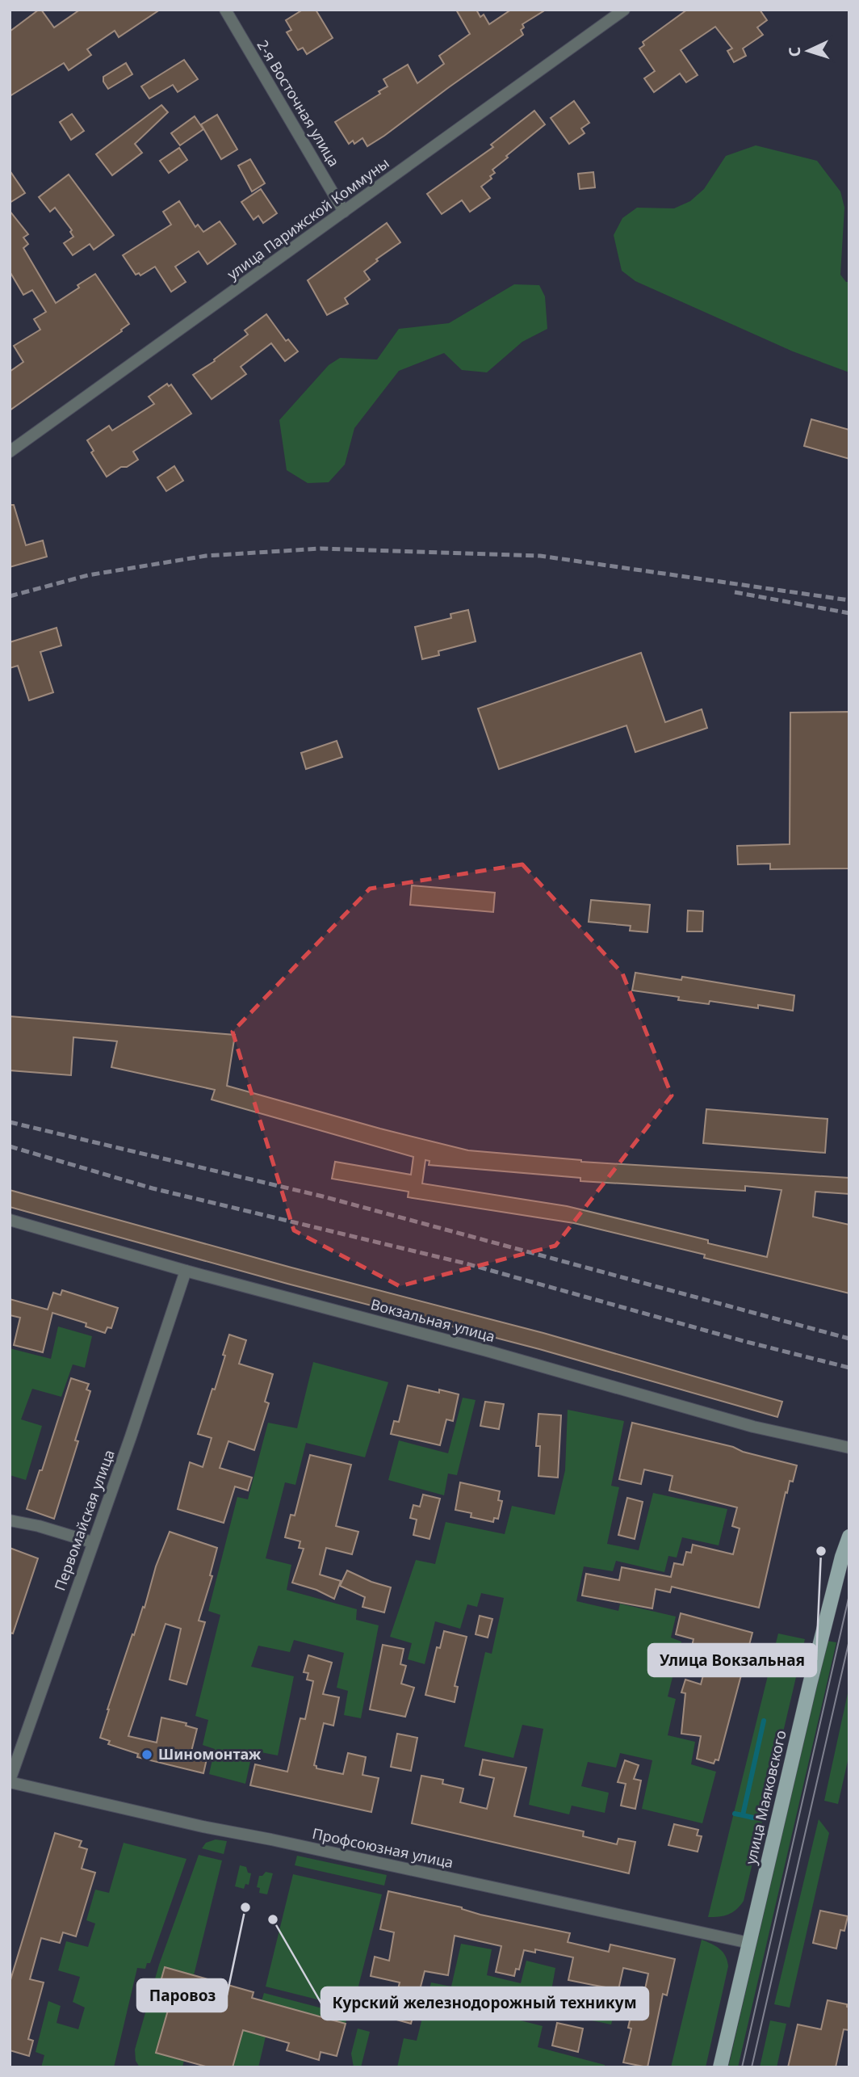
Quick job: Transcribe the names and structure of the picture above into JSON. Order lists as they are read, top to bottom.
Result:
{
  "streets": {
    "main road": ["улица Маяковского"],
    "street": [
      "2-я Восточная улица",
      "улица Парижской Коммуны",
      "Вокзальная улица",
      "Первомайская улица",
      "Профсоюзная улица"
    ]
  },
  "crossings": [
    ["2-я Восточная улица", "улица Парижской Коммуны"],
    ["Вокзальная улица", "Первомайская улица"],
    ["Первомайская улица", "Профсоюзная улица"],
    ["улица Маяковского", "Профсоюзная улица"]
  ],
  "places": [
    "Улица Вокзальная",
    "Шиномонтаж",
    "Паровоз",
    "Курский железнодорожный техникум"
  ],
  "north": "left"
}
